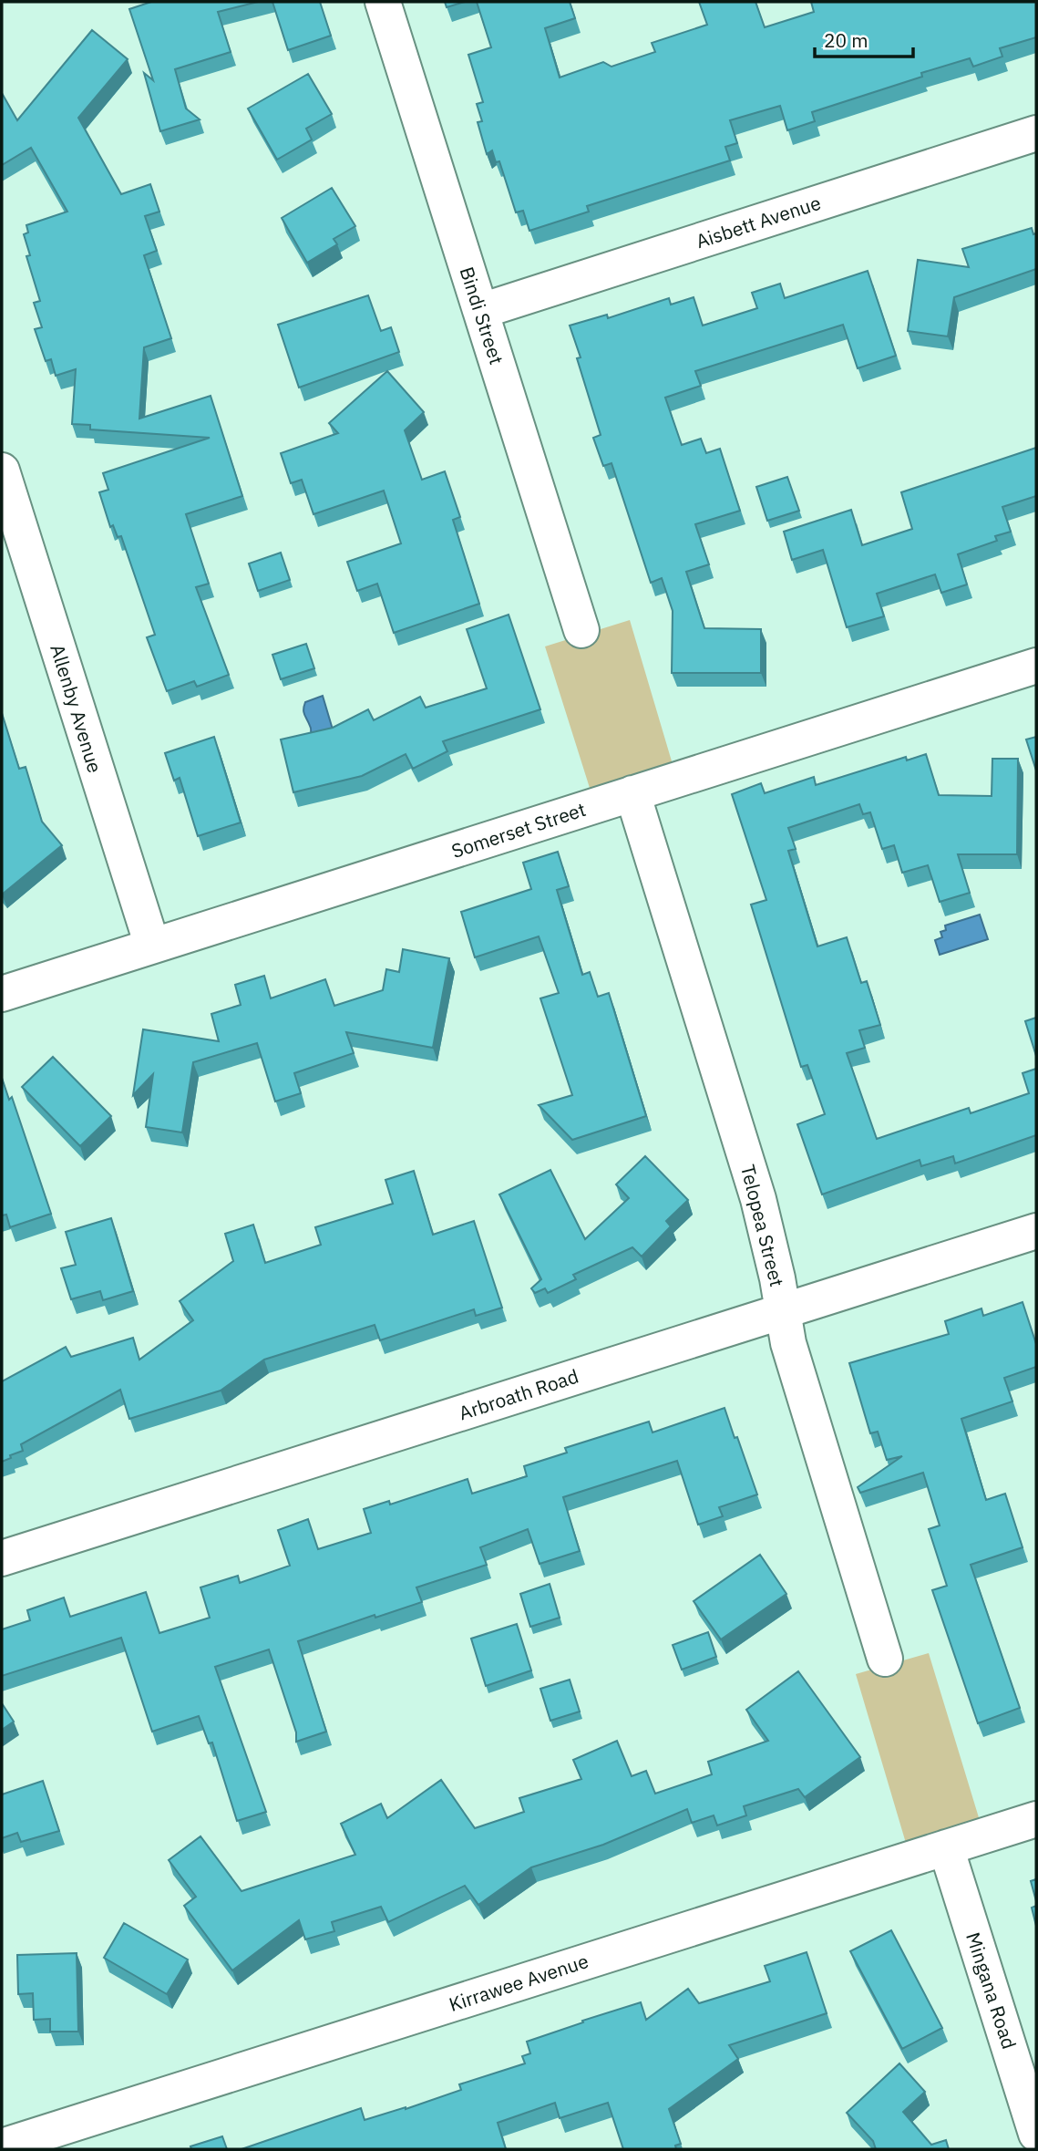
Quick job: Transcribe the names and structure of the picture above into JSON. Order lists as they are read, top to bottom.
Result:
{
  "streets": {
    "street": [
      "Aisbett Avenue",
      "Bindi Street",
      "Allenby Avenue",
      "Somerset Street",
      "Telopea Street",
      "Arbroath Road",
      "Kirrawee Avenue",
      "Mingana Road"
    ]
  },
  "crossings": [
    ["Aisbett Avenue", "Bindi Street"],
    ["Allenby Avenue", "Somerset Street"],
    ["Somerset Street", "Telopea Street"],
    ["Telopea Street", "Arbroath Road"],
    ["Kirrawee Avenue", "Mingana Road"]
  ],
  "scale_bar": "20 m"
}
